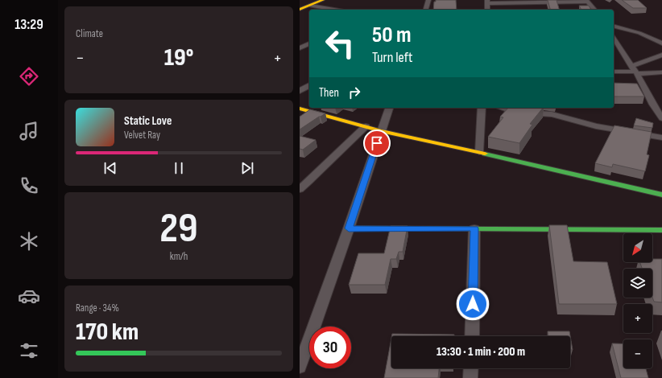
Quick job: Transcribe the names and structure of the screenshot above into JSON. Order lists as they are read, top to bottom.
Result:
{
  "north": "bottom left",
  "page": {
    "tabs": "13:29",
    "tile": [
      "Climate",
      ["29", "km/h"],
      ["Range · 34%", "170 km"]
    ],
    "turn": ["50 m", "Turn left"],
    "heat": ["−", "19°", "+"],
    "then": "Then",
    "song": ["Static Love", "Velvet Ray"],
    "map_buttons": ["+", "−"],
    "limit": "30",
    "trip": "13:30 · 1 min · 200 m"
  }
}
